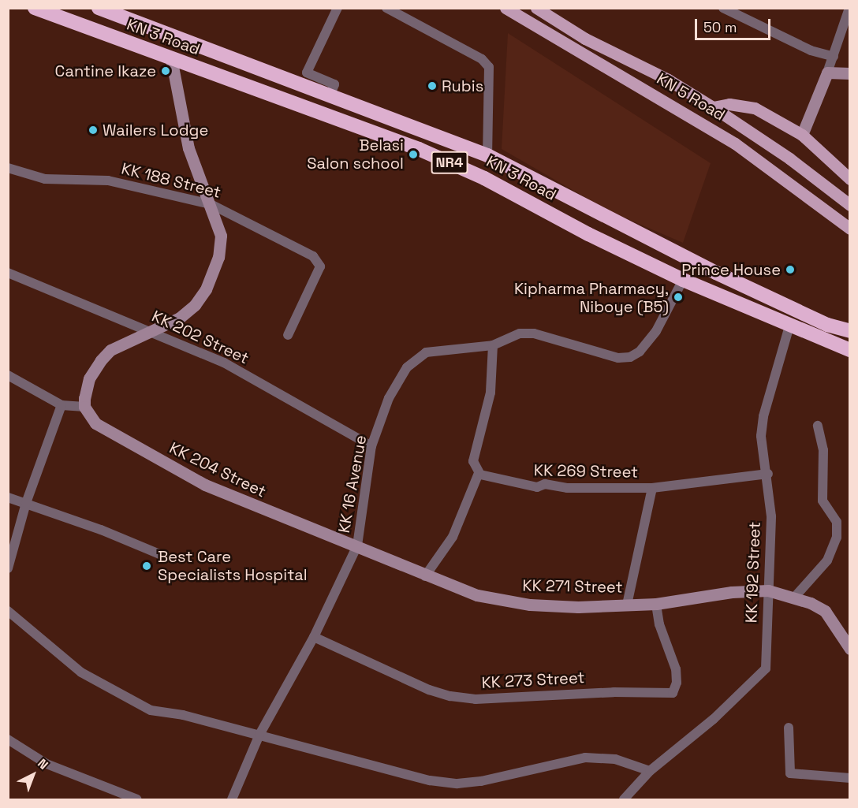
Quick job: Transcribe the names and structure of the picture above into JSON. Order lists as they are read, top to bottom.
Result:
{
  "streets": {
    "highway": ["KN 3 Road", "NR4"],
    "main road": ["KN 5 Road"],
    "street": [
      "KK 188 Street",
      "KK 202 Street",
      "KK 204 Street",
      "KK 269 Street",
      "KK 16 Avenue",
      "KK 192 Street",
      "KK 271 Street",
      "KK 273 Street"
    ]
  },
  "crossings": [
    ["KN 3 Road", "KK 16 Avenue"],
    ["KN 3 Road", "KK 192 Street"],
    ["KK 202 Street", "KK 16 Avenue"],
    ["KK 204 Street", "KK 16 Avenue"],
    ["KK 204 Street", "KK 271 Street"],
    ["KK 269 Street", "KK 192 Street"],
    ["KK 16 Avenue", "KK 271 Street"],
    ["KK 16 Avenue", "KK 273 Street"],
    ["KK 192 Street", "KK 271 Street"],
    ["KK 271 Street", "KK 273 Street"]
  ],
  "places": [
    "Cantine Ikaze",
    "Rubis",
    "Wailers Lodge",
    "Belasi Salon school",
    "Prince House",
    "Kipharma Pharmacy, Niboye (B5)",
    "Best Care Specialists Hospital"
  ],
  "scale_bar": "50 m",
  "north": "top right"
}
